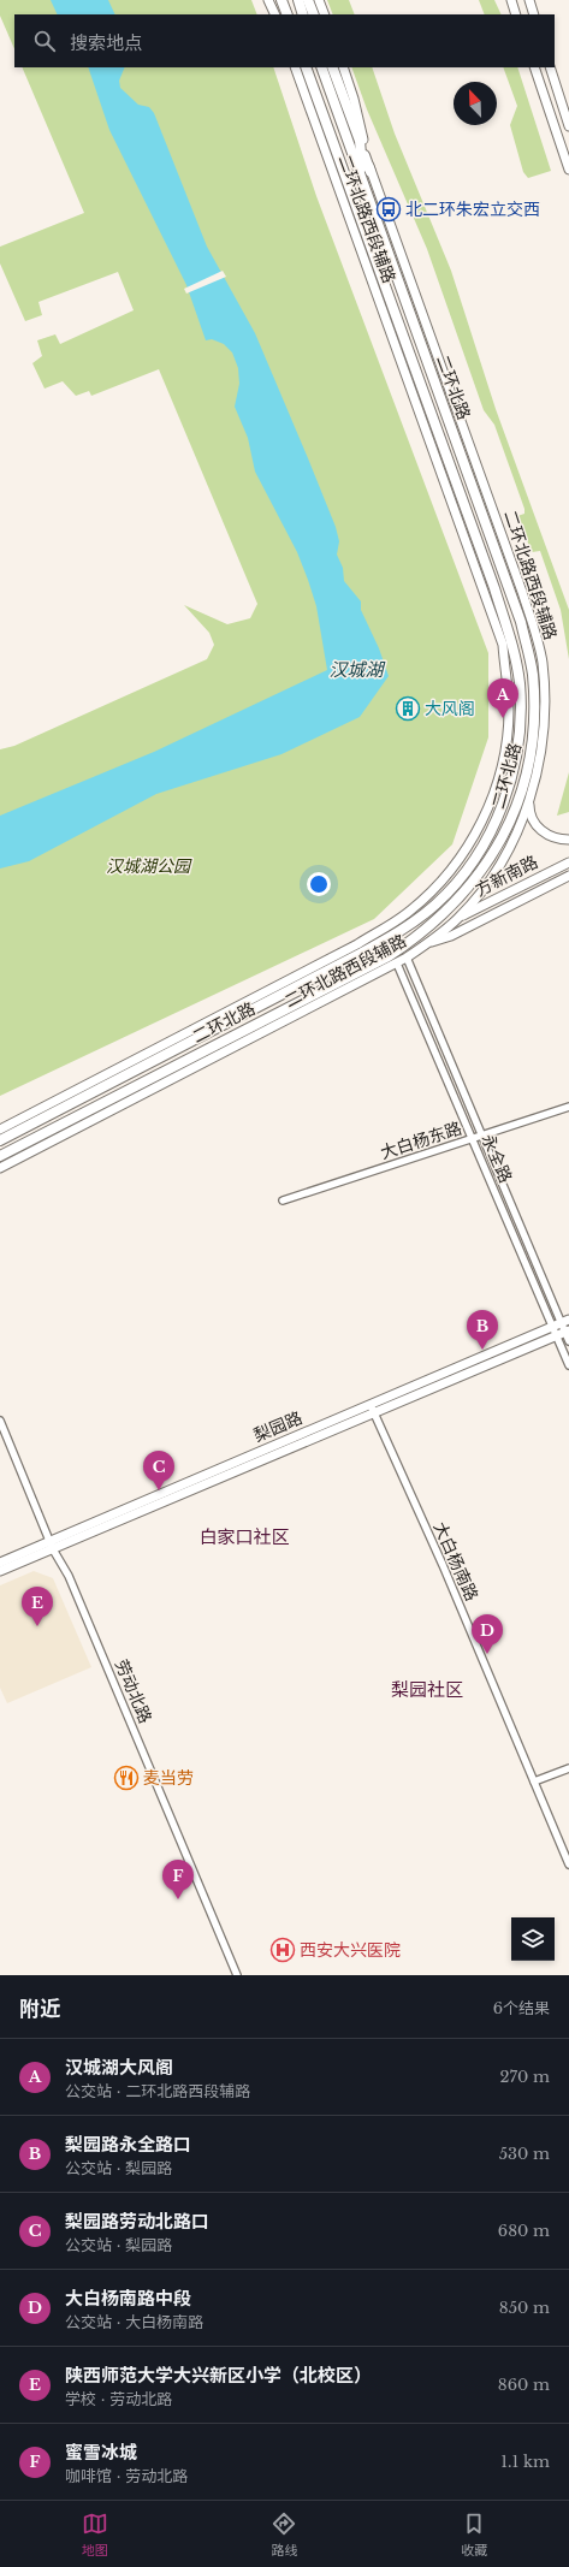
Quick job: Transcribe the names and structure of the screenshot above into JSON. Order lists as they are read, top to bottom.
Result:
{
  "streets": {
    "highway": ["二环北路"],
    "main road": ["二环北路西段辅路", "方新南路", "梨园路"],
    "street": [
      "大白杨东路",
      "永全路",
      "大白杨南路",
      "劳动北路"
    ]
  },
  "crossings": [
    ["二环北路西段辅路", "二环北路"],
    ["二环北路西段辅路", "方新南路"],
    ["二环北路西段辅路", "永全路"],
    ["大白杨东路", "永全路"],
    ["永全路", "梨园路"],
    ["梨园路", "大白杨南路"],
    ["梨园路", "劳动北路"]
  ],
  "districts": ["白家口社区", "梨园社区"],
  "water": ["汉城湖"],
  "parks": ["汉城湖公园"],
  "places": {
    "bus stop": ["北二环朱宏立交西"],
    "building": ["大风阁"],
    "restaurant": ["麦当劳"],
    "hospital": ["西安大兴医院"]
  },
  "north": "top left",
  "page": {
    "search": "搜索地点",
    "pins": [
      "A",
      "B",
      "C",
      "E",
      "D",
      "F"
    ],
    "heading": ["附近", "6个结果"],
    "list": [
      {
        "mark": "A",
        "name": "汉城湖大风阁",
        "note": "公交站 · 二环北路西段辅路",
        "value": "270 m"
      },
      {
        "mark": "B",
        "name": "梨园路永全路口",
        "note": "公交站 · 梨园路",
        "value": "530 m"
      },
      {
        "mark": "C",
        "name": "梨园路劳动北路口",
        "note": "公交站 · 梨园路",
        "value": "680 m"
      },
      {
        "mark": "D",
        "name": "大白杨南路中段",
        "note": "公交站 · 大白杨南路",
        "value": "850 m"
      },
      {
        "mark": "E",
        "name": "陕西师范大学大兴新区小学（北校区）",
        "note": "学校 · 劳动北路",
        "value": "860 m"
      },
      {
        "mark": "F",
        "name": "蜜雪冰城",
        "note": "咖啡馆 · 劳动北路",
        "value": "1.1 km"
      }
    ],
    "nav": ["地图", "路线", "收藏"]
  }
}
